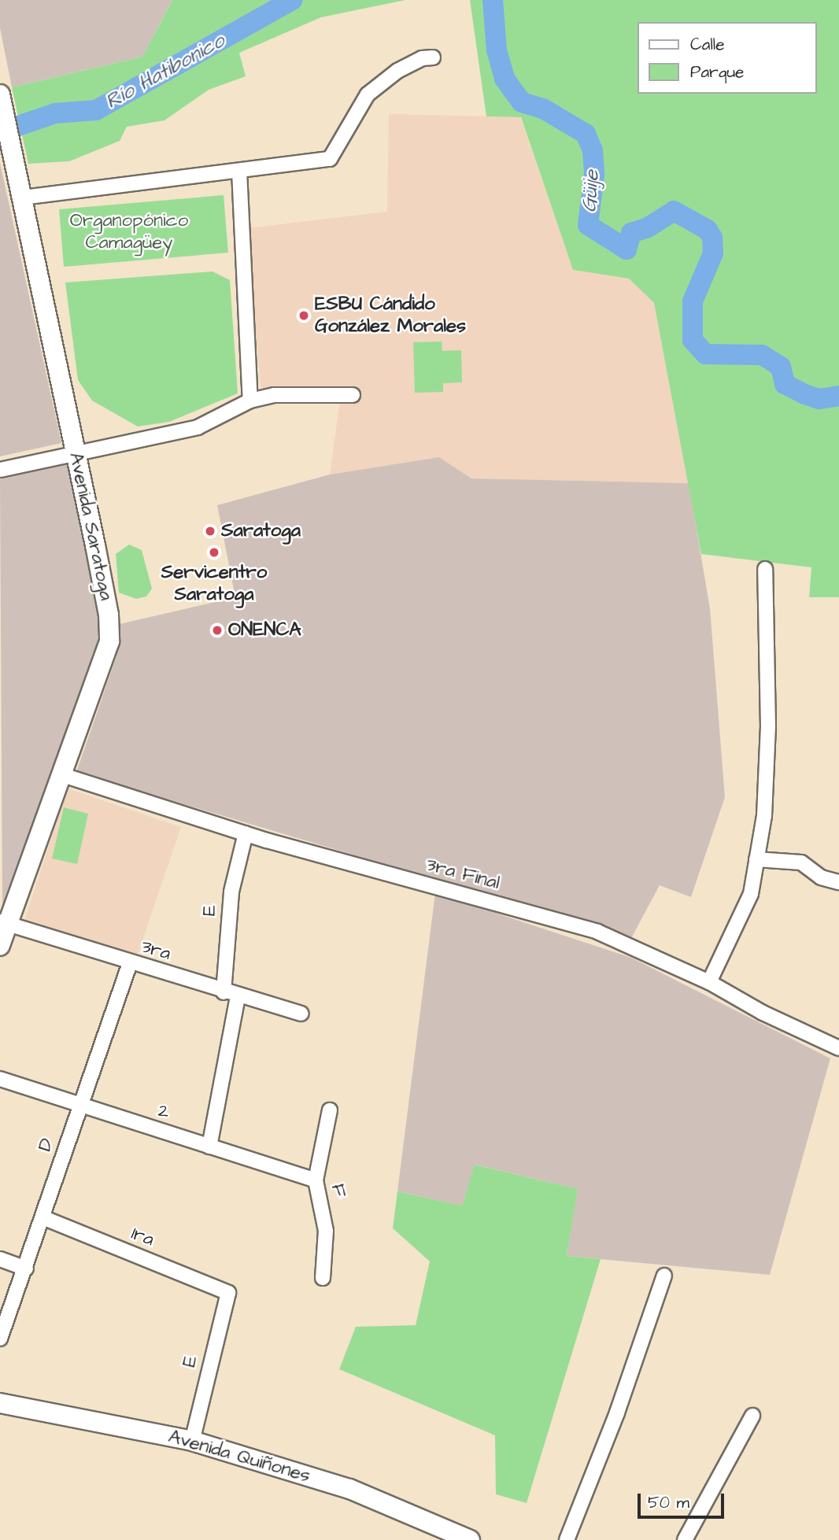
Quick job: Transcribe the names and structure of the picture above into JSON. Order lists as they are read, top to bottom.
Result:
{
  "streets": {
    "main road": ["Avenida Saratoga", "Avenida Quiñones"],
    "street": [
      "3ra Final",
      "E",
      "3ra",
      "2",
      "D",
      "F",
      "1ra"
    ]
  },
  "crossings": [
    ["Avenida Saratoga", "3ra Final"],
    ["Avenida Saratoga", "3ra"],
    ["3ra Final", "E"],
    ["E", "3ra"],
    ["E", "1ra"],
    ["E", "Avenida Quiñones"],
    ["3ra", "D"],
    ["2", "D"],
    ["2", "F"],
    ["D", "1ra"]
  ],
  "water": ["Río Hatibonico", "Güije"],
  "parks": ["Organopónico Camagüey"],
  "places": [
    "ESBU Cándido González Morales",
    "Saratoga",
    "Servicentro Saratoga",
    "ONENCA"
  ],
  "legend": ["Calle", "Parque"],
  "scale_bar": "50 m"
}
